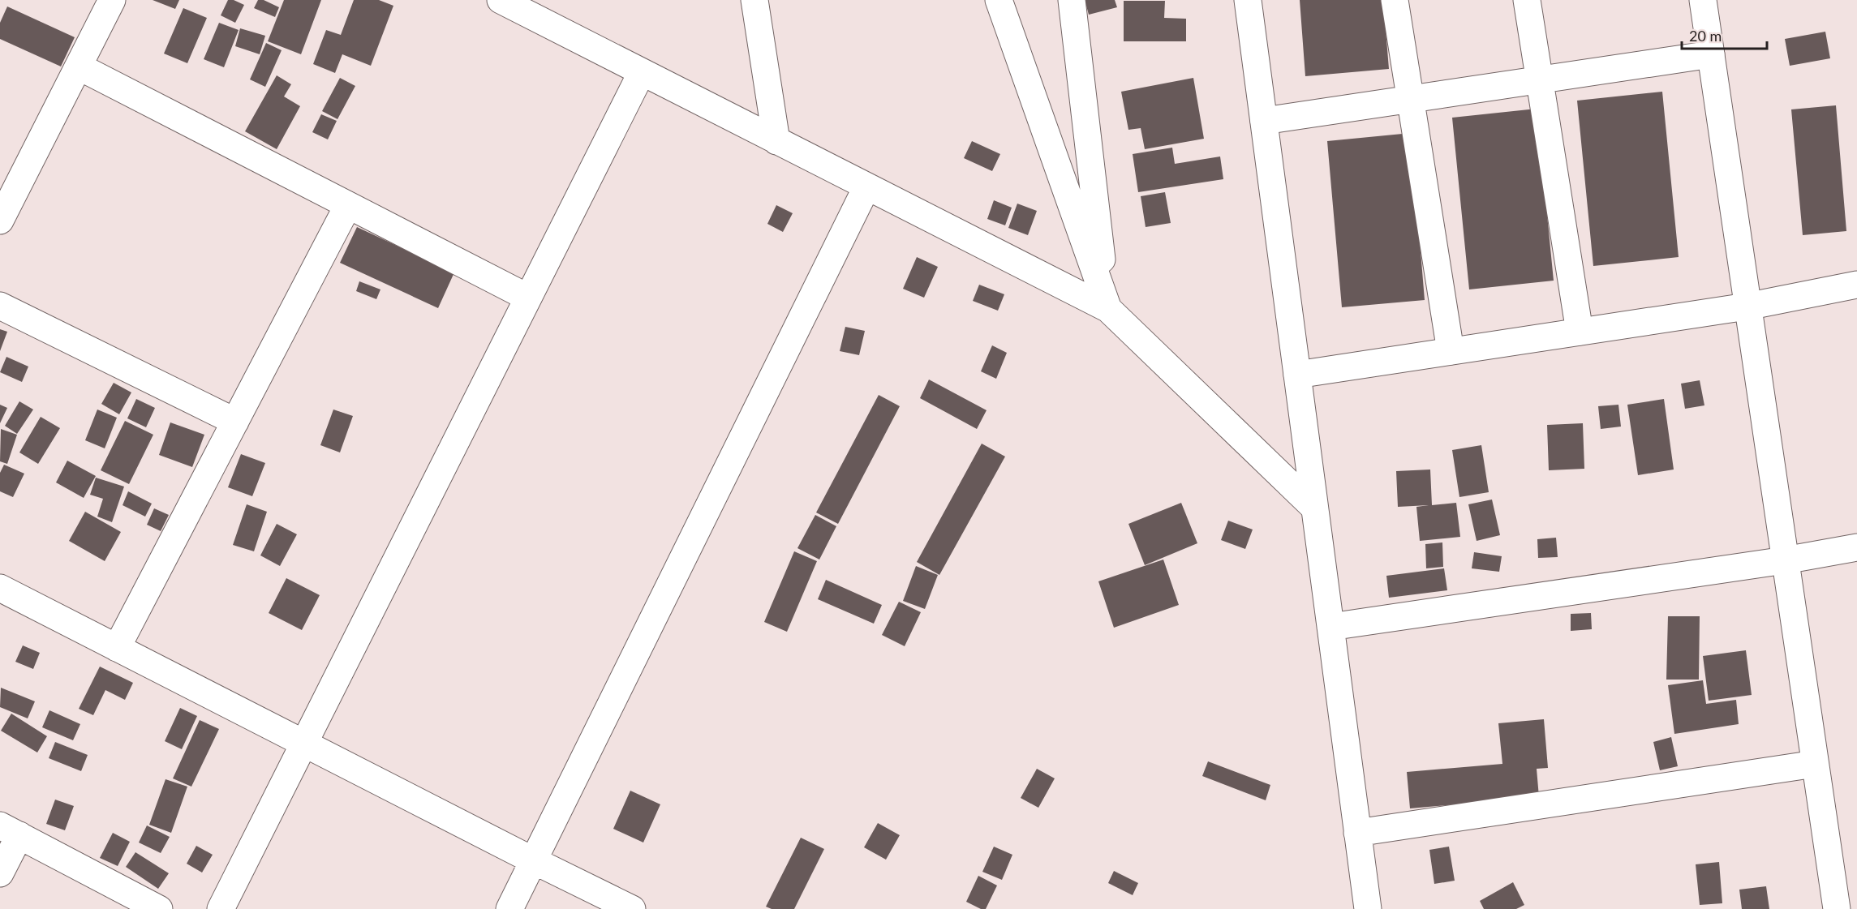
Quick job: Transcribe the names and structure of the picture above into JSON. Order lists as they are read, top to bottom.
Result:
{
  "scale_bar": "20 m"
}
